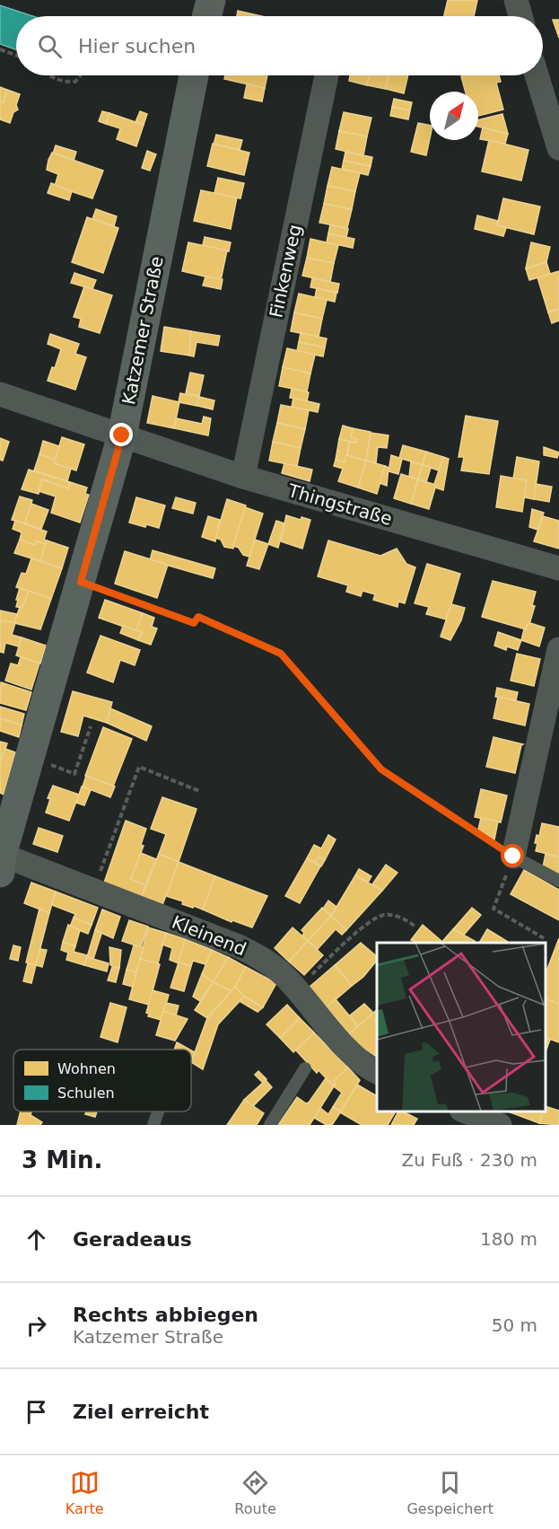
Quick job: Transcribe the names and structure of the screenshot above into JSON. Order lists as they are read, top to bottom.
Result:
{
  "streets": {
    "street": [
      "Finkenweg",
      "Katzemer Straße",
      "Thingstraße",
      "Kleinend"
    ]
  },
  "crossings": [
    ["Finkenweg", "Thingstraße"],
    ["Katzemer Straße", "Thingstraße"],
    ["Katzemer Straße", "Kleinend"]
  ],
  "legend": ["Wohnen", "Schulen"],
  "north": "top right",
  "page": {
    "search": "Hier suchen",
    "heading": ["3 Min.", "Zu Fuß · 230 m"],
    "list": [
      ["Geradeaus", "180 m"],
      ["Rechts abbiegen", "Katzemer Straße", "50 m"],
      "Ziel erreicht"
    ],
    "nav": ["Karte", "Route", "Gespeichert"]
  }
}
